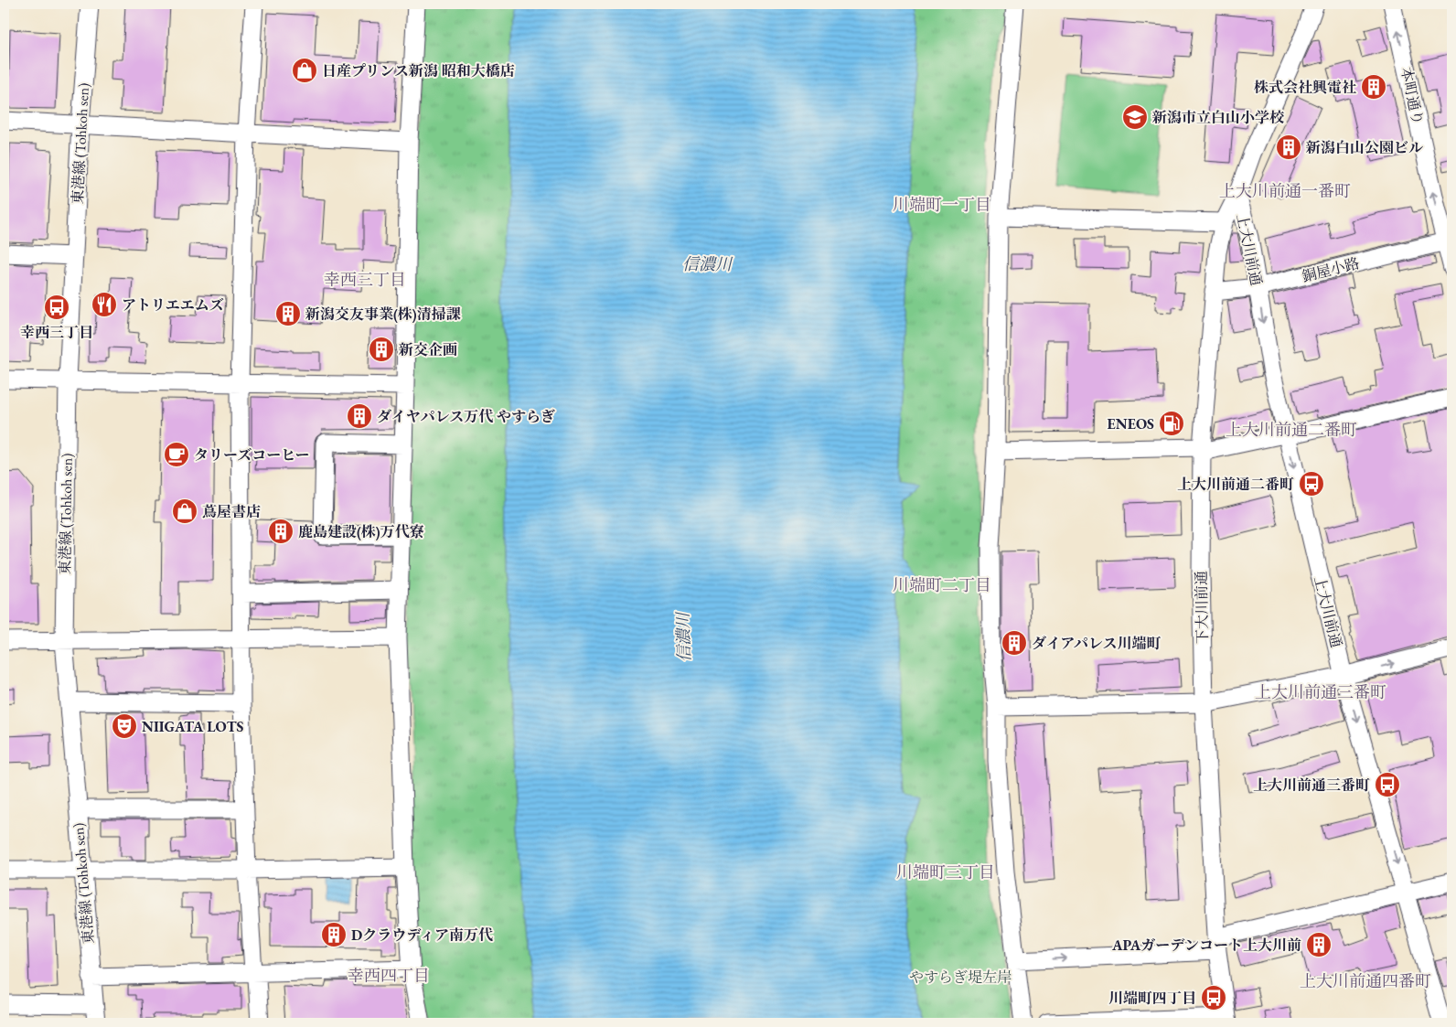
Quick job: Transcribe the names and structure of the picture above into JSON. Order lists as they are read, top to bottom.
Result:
{
  "streets": {
    "street": [
      "本町通り",
      "東港線 (Tohkoh sen)",
      "上大川前通",
      "銅屋小路",
      "下大川前通"
    ]
  },
  "crossings": [
    ["本町通り", "銅屋小路"],
    ["上大川前通", "銅屋小路"],
    ["上大川前通", "下大川前通"],
    ["銅屋小路", "下大川前通"]
  ],
  "one_way": ["本町通り", "上大川前通"],
  "districts": [
    "上大川前通一番町",
    "川端町一丁目",
    "幸西三丁目",
    "上大川前通二番町",
    "川端町二丁目",
    "上大川前通三番町",
    "川端町三丁目",
    "幸西四丁目",
    "上大川前通四番町"
  ],
  "water": ["信濃川"],
  "parks": ["やすらぎ堤左岸"],
  "places": {
    "shop": ["日産プリンス新潟 昭和大橋店", "蔦屋書店"],
    "building": [
      "株式会社興電社",
      "新潟白山公園ビル",
      "新潟交友事業(株)清掃課",
      "新交企画",
      "ダイヤパレス万代 やすらぎ",
      "鹿島建設(株)万代寮",
      "ダイアパレス川端町",
      "Dクラウディア南万代",
      "APAガーデンコート上大川前"
    ],
    "school or university": ["新潟市立白山小学校"],
    "restaurant": ["アトリエエムズ"],
    "bus stop": [
      "幸西三丁目",
      "上大川前通二番町",
      "上大川前通三番町",
      "川端町四丁目"
    ],
    "fuel station": ["ENEOS"],
    "cafe": ["タリーズコーヒー"],
    "theatre": ["NIIGATA LOTS"]
  }
}
